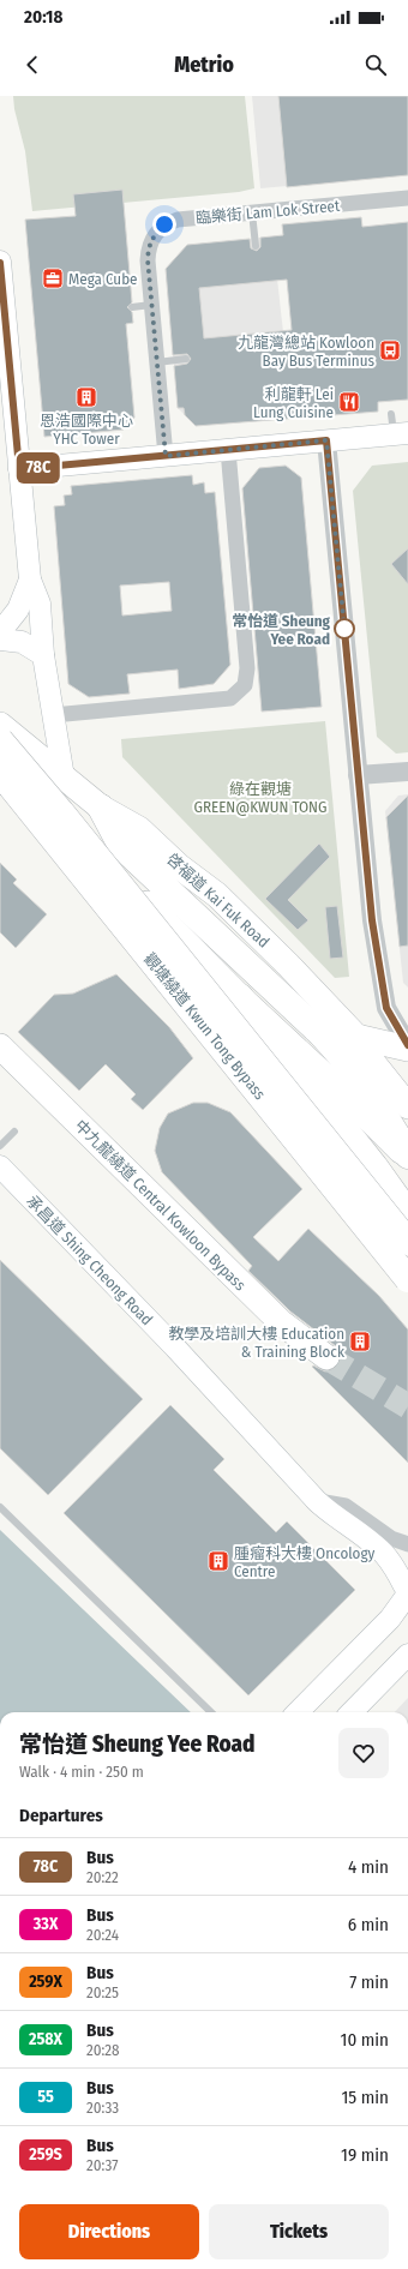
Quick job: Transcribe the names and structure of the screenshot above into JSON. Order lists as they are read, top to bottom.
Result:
{
  "streets": {
    "highway": ["啓福道 Kai Fuk Road", "觀塘繞道 Kwun Tong Bypass", "中九龍繞道 Central Kowloon Bypass"],
    "main road": ["承昌道 Shing Cheong Road"],
    "street": ["臨樂街 Lam Lok Street"]
  },
  "parks": ["綠在觀塘 GREEN@KWUN TONG"],
  "places": {
    "office": ["Mega Cube"],
    "bus stop": ["九龍灣總站 Kowloon Bay Bus Terminus"],
    "building": ["恩浩國際中心 YHC Tower", "教學及培訓大樓 Education & Training Block", "腫瘤科大樓 Oncology Centre"],
    "restaurant": ["利龍軒 Lei Lung Cuisine"],
    "other": ["常怡道 Sheung Yee Road"]
  },
  "lines": ["bus line 78C"],
  "page": {
    "status": "20:18",
    "header": "Metrio",
    "on_map": "78C",
    "heading": [
      ["常怡道 Sheung Yee Road", "Walk · 4 min · 250 m"],
      "Departures"
    ],
    "list": [
      {
        "mark": "78C",
        "name": "Bus",
        "note": "20:22",
        "value": "4 min"
      },
      {
        "mark": "33X",
        "name": "Bus",
        "note": "20:24",
        "value": "6 min"
      },
      {
        "mark": "259X",
        "name": "Bus",
        "note": "20:25",
        "value": "7 min"
      },
      {
        "mark": "258X",
        "name": "Bus",
        "note": "20:28",
        "value": "10 min"
      },
      {
        "mark": "55",
        "name": "Bus",
        "note": "20:33",
        "value": "15 min"
      },
      {
        "mark": "259S",
        "name": "Bus",
        "note": "20:37",
        "value": "19 min"
      }
    ],
    "buttons": ["Directions", "Tickets"]
  }
}
